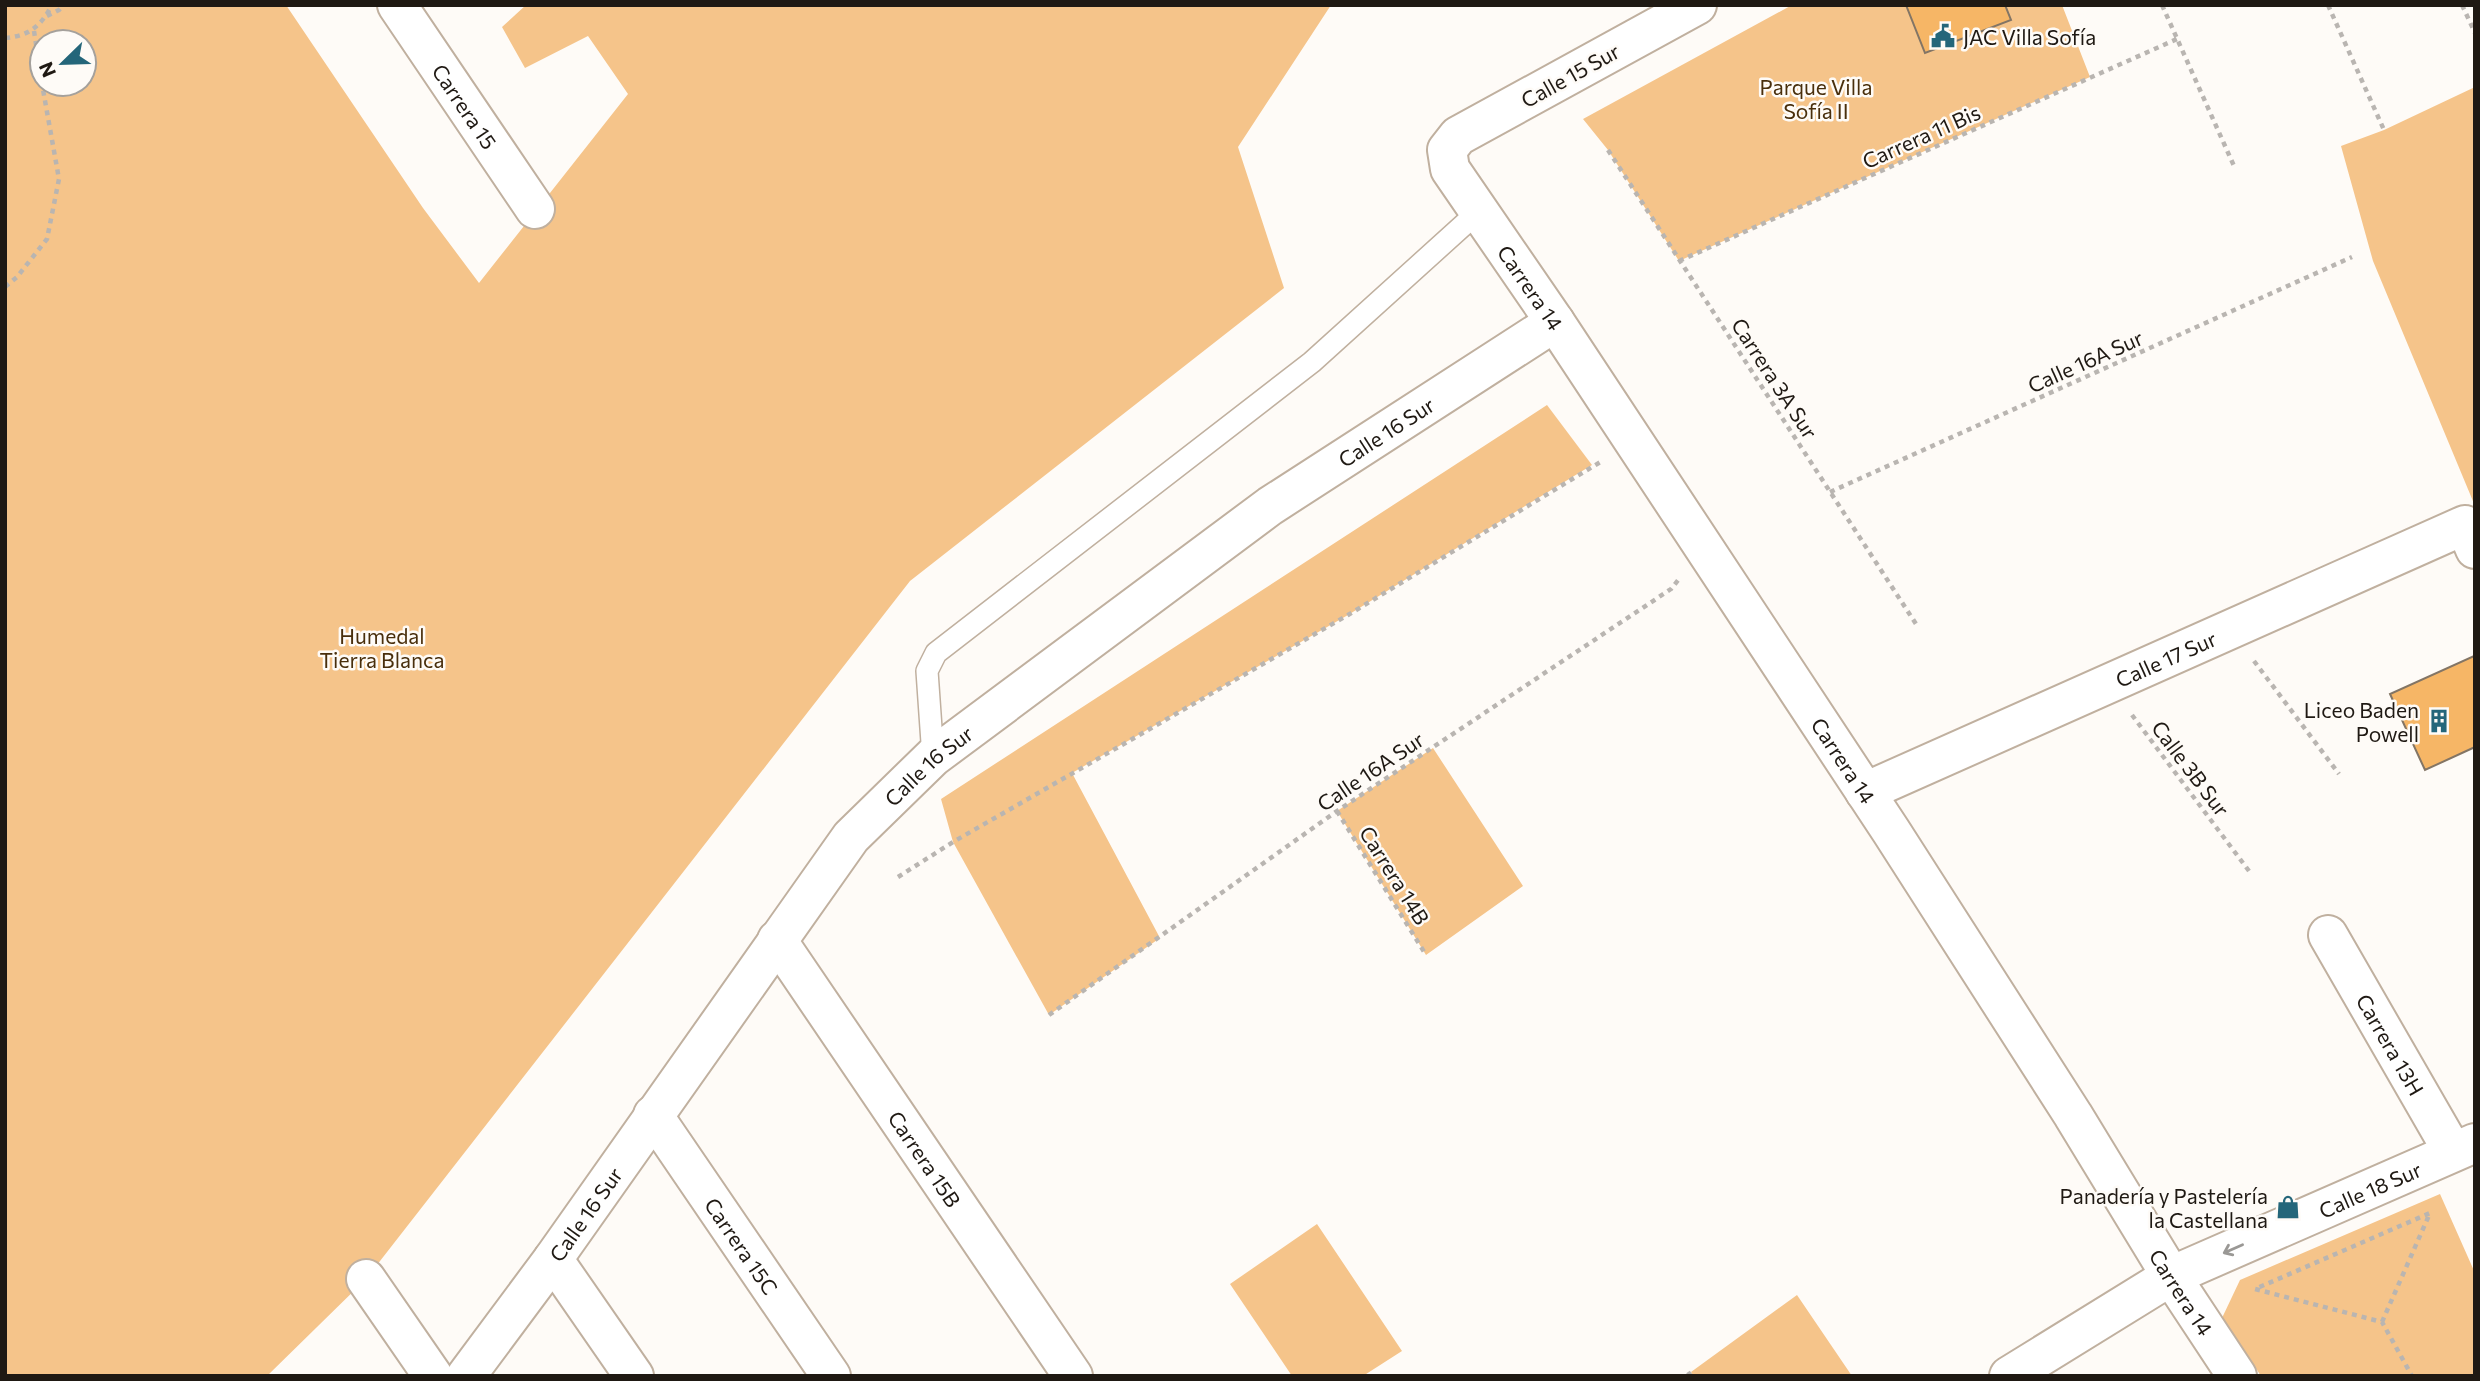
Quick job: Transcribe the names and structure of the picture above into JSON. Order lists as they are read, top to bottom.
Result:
{
  "streets": {
    "street": [
      "Calle 15 Sur",
      "Carrera 15",
      "Carrera 14",
      "Calle 16 Sur",
      "Calle 17 Sur",
      "Carrera 13H",
      "Carrera 15B",
      "Calle 18 Sur",
      "Carrera 15C"
    ],
    "path": [
      "Carrera 11 Bis",
      "Calle 16A Sur",
      "Carrera 3A Sur",
      "Calle 3B Sur",
      "Carrera 14B"
    ]
  },
  "crossings": [
    ["Calle 15 Sur", "Carrera 14"],
    ["Carrera 11 Bis", "Carrera 3A Sur"],
    ["Carrera 14", "Calle 16A Sur"],
    ["Carrera 14", "Calle 16 Sur"],
    ["Carrera 14", "Calle 17 Sur"],
    ["Carrera 14", "Calle 18 Sur"],
    ["Calle 16A Sur", "Carrera 3A Sur"],
    ["Calle 16A Sur", "Carrera 14B"],
    ["Calle 16 Sur", "Carrera 15B"],
    ["Calle 16 Sur", "Carrera 15C"],
    ["Calle 17 Sur", "Calle 3B Sur"],
    ["Carrera 13H", "Calle 18 Sur"]
  ],
  "one_way": ["Calle 18 Sur"],
  "parks": ["Parque Villa Sofía II", "Humedal Tierra Blanca"],
  "places": {
    "public building": ["JAC Villa Sofía"],
    "building": ["Liceo Baden Powell"],
    "shop": ["Panadería y Pastelería la Castellana"]
  },
  "north": "bottom left"
}
